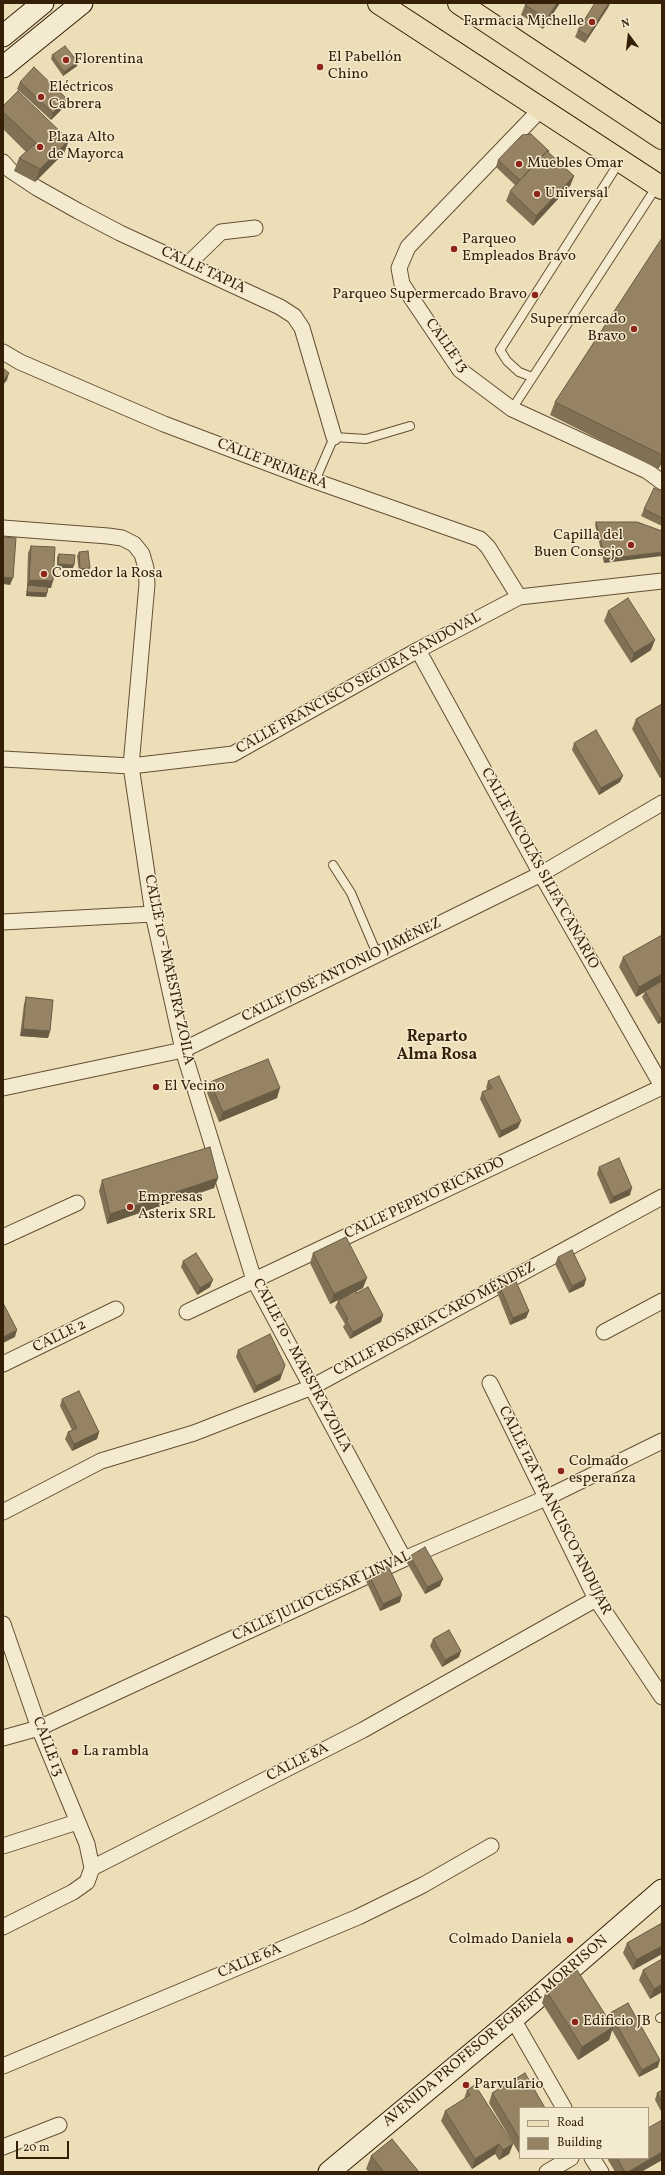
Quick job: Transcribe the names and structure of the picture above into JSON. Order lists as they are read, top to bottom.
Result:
{
  "streets": {
    "street": [
      "CALLE TAPIA",
      "CALLE 13",
      "CALLE PRIMERA",
      "CALLE FRANCISCO SEGURA SANDOVAL",
      "CALLE NICOLÁS SILFA CANARIO",
      "CALLE 10 - MAESTRA ZOILA",
      "CALLE JOSÉ ANTONIO JIMÉNEZ",
      "CALLE PEPEYO RICARDO",
      "CALLE ROSARIA CARO MÉNDEZ",
      "CALLE 2",
      "CALLE 12A FRANCISCO ANDUJAR",
      "CALLE JULIO CÉSAR LINVAL",
      "CALLE 8A",
      "CALLE 6A",
      "AVENIDA PROFESOR EGBERT MORRISON"
    ]
  },
  "crossings": [
    ["CALLE 13", "CALLE JULIO CÉSAR LINVAL"],
    ["CALLE 13", "CALLE 8A"],
    ["CALLE PRIMERA", "CALLE FRANCISCO SEGURA SANDOVAL"],
    ["CALLE FRANCISCO SEGURA SANDOVAL", "CALLE NICOLÁS SILFA CANARIO"],
    ["CALLE FRANCISCO SEGURA SANDOVAL", "CALLE 10 - MAESTRA ZOILA"],
    ["CALLE NICOLÁS SILFA CANARIO", "CALLE JOSÉ ANTONIO JIMÉNEZ"],
    ["CALLE NICOLÁS SILFA CANARIO", "CALLE PEPEYO RICARDO"],
    ["CALLE 10 - MAESTRA ZOILA", "CALLE JOSÉ ANTONIO JIMÉNEZ"],
    ["CALLE 10 - MAESTRA ZOILA", "CALLE PEPEYO RICARDO"],
    ["CALLE 10 - MAESTRA ZOILA", "CALLE ROSARIA CARO MÉNDEZ"],
    ["CALLE 10 - MAESTRA ZOILA", "CALLE JULIO CÉSAR LINVAL"],
    ["CALLE 12A FRANCISCO ANDUJAR", "CALLE JULIO CÉSAR LINVAL"],
    ["CALLE 12A FRANCISCO ANDUJAR", "CALLE 8A"]
  ],
  "districts": ["Reparto Alma Rosa"],
  "places": [
    "Farmacia Michelle",
    "Florentina",
    "El Pabellón Chino",
    "Eléctricos Cabrera",
    "Plaza Alto de Mayorca",
    "Muebles Omar",
    "Universal",
    "Parqueo Empleados Bravo",
    "Parqueo Supermercado Bravo",
    "Supermercado Bravo",
    "Capilla del Buen Consejo",
    "Comedor la Rosa",
    "El Vecino",
    "Empresas Asterix SRL",
    "Colmado esperanza",
    "La rambla",
    "Colmado Daniela",
    "Edificio JB",
    "Parvulario"
  ],
  "legend": ["Road", "Building"],
  "scale_bar": "20 m",
  "north": "top"
}
